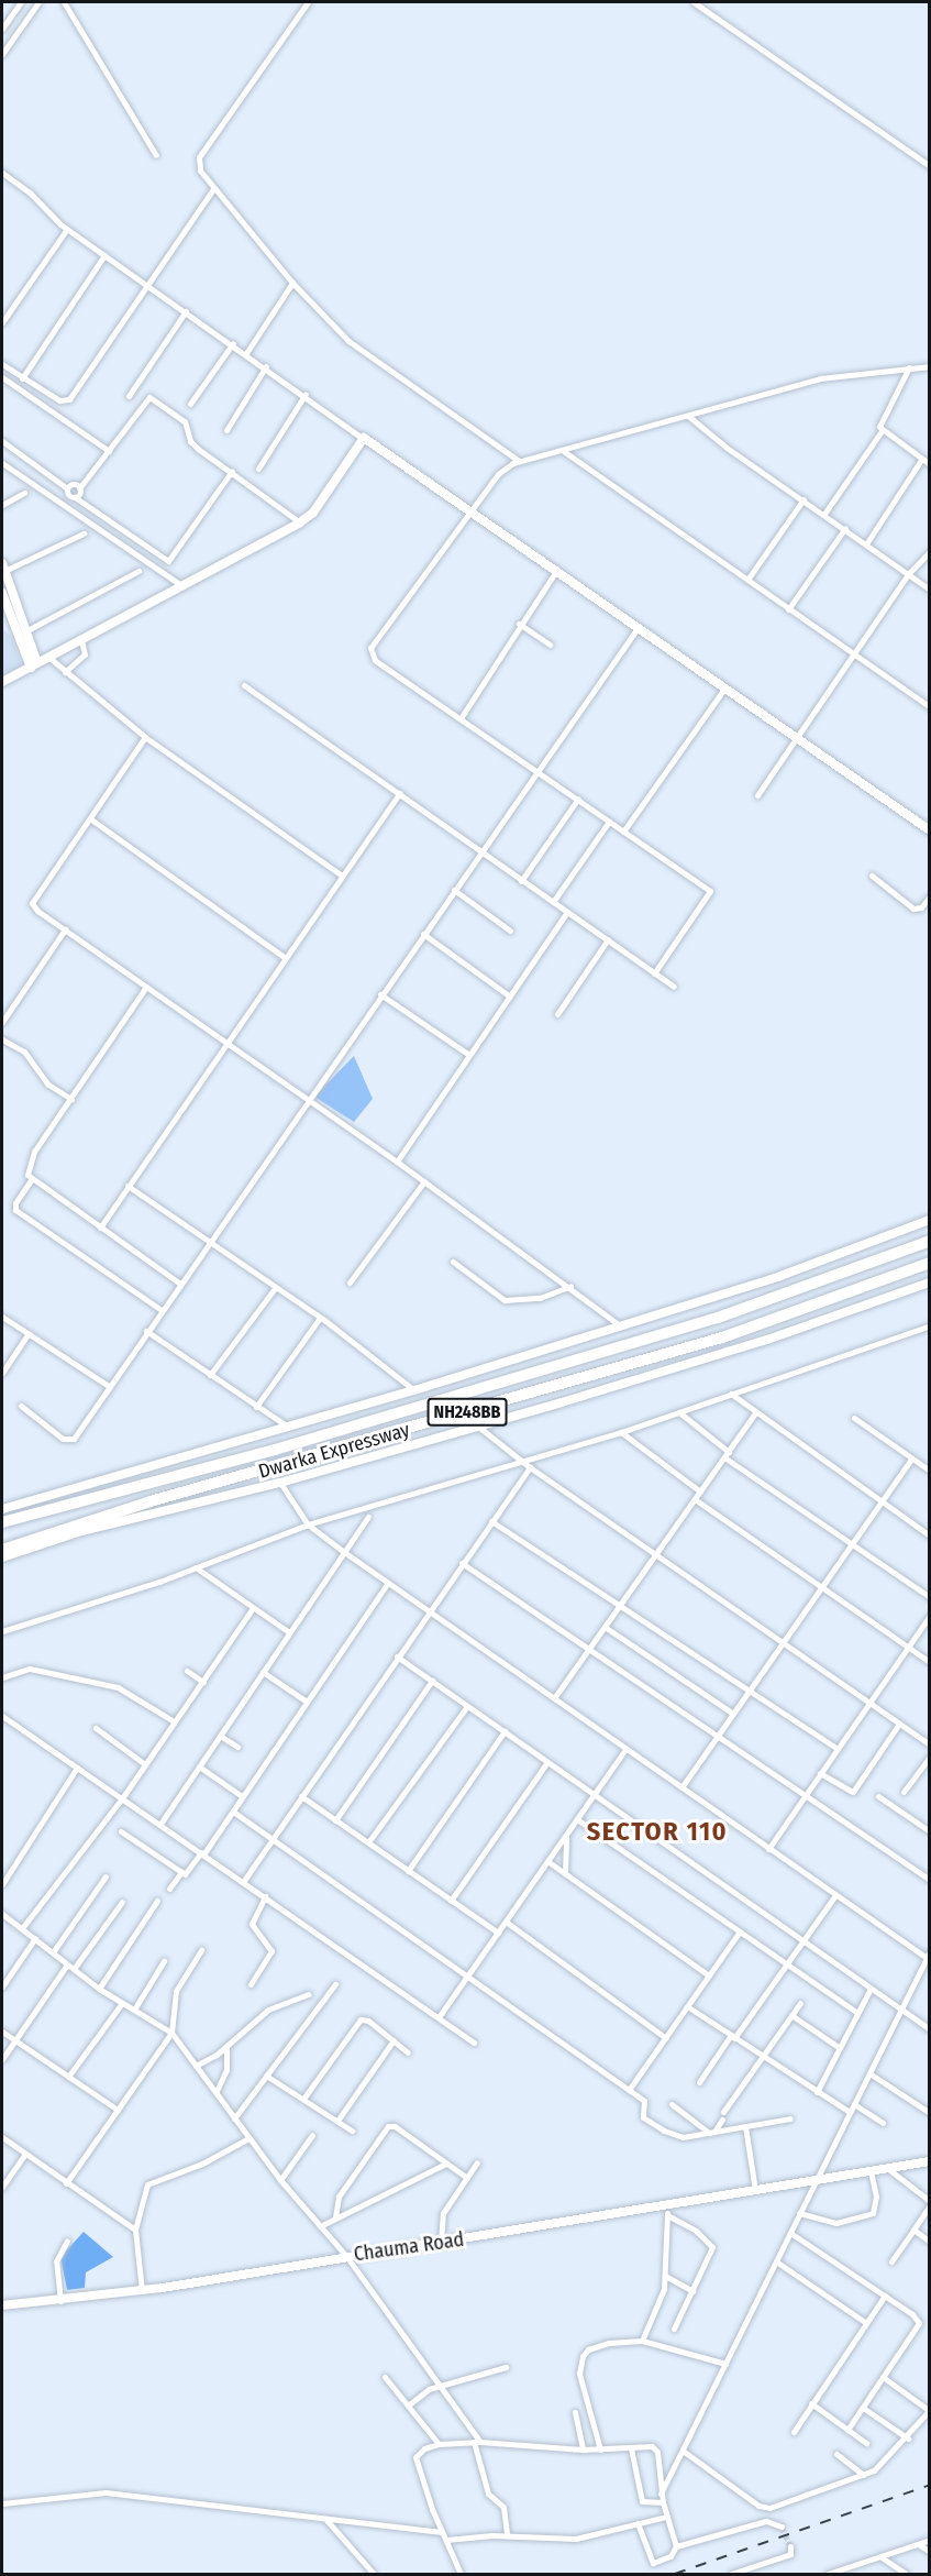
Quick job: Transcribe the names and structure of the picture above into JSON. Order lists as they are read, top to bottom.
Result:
{
  "streets": {
    "highway": ["NH248BB", "Dwarka Expressway"],
    "street": ["Chauma Road"]
  },
  "districts": ["SECTOR 110"]
}
